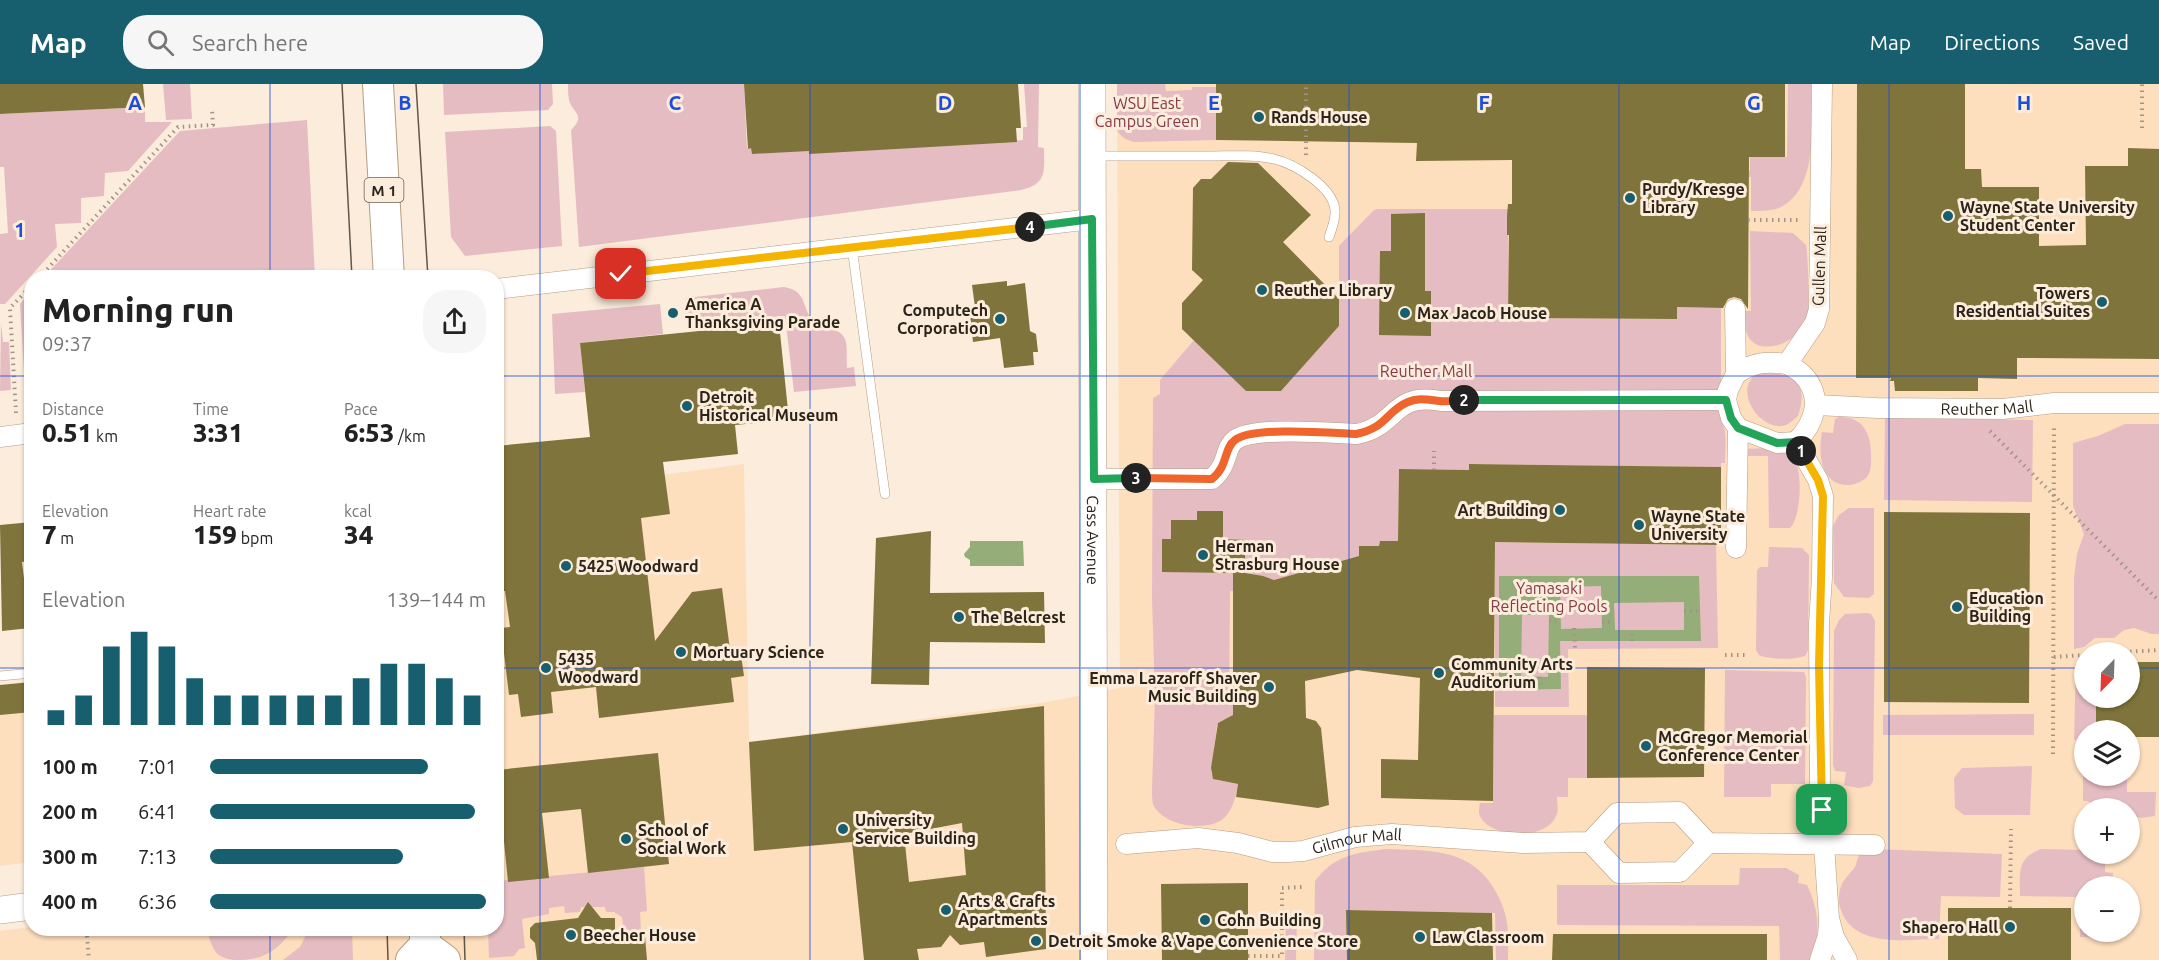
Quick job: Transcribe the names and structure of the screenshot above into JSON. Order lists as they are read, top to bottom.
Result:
{
  "streets": {
    "main road": ["M 1"],
    "street": [
      "Gullen Mall",
      "Reuther Mall",
      "Cass Avenue",
      "Gilmour Mall"
    ]
  },
  "crossings": [
    ["Gullen Mall", "Reuther Mall"]
  ],
  "parks": ["WSU East Campus Green", "Reuther Mall", "Yamasaki Reflecting Pools"],
  "places": [
    "Rands House",
    "Purdy/Kresge Library",
    "Wayne State University Student Center",
    "Reuther Library",
    "Towers Residential Suites",
    "America A Thanksgiving Parade",
    "Max Jacob House",
    "Computech Corporation",
    "Detroit Historical Museum",
    "Art Building",
    "Wayne State University",
    "Herman Strasburg House",
    "5425 Woodward",
    "Education Building",
    "The Belcrest",
    "Mortuary Science",
    "5435 Woodward",
    "Community Arts Auditorium",
    "Emma Lazaroff Shaver Music Building",
    "McGregor Memorial Conference Center",
    "University Service Building",
    "School of Social Work",
    "Arts & Crafts Apartments",
    "Cohn Building",
    "Shapero Hall",
    "Beecher House",
    "Law Classroom",
    "Detroit Smoke & Vape Convenience Store"
  ],
  "north": "bottom left",
  "page": {
    "header": "Map",
    "search": "Search here",
    "nav": ["Map", "Directions", "Saved"],
    "pins": [
      "4",
      "2",
      "1",
      "3"
    ],
    "heading": ["Morning run", "09:37"],
    "stats": [
      ["Distance", "0.51 km"],
      ["Time", "3:31"],
      ["Pace", "6:53 /km"],
      ["Elevation", "7 m"],
      ["Heart rate", "159 bpm"],
      ["kcal", "34"]
    ],
    "chart": ["Elevation", "139–144 m"],
    "map_buttons": ["+", "−"],
    "list": [
      {
        "name": "100 m",
        "note": "7:01"
      },
      {
        "name": "200 m",
        "note": "6:41"
      },
      {
        "name": "300 m",
        "note": "7:13"
      },
      {
        "name": "400 m",
        "note": "6:36"
      }
    ]
  },
  "grid": {
    "columns": [
      "A",
      "B",
      "C",
      "D",
      "E",
      "F",
      "G",
      "H"
    ],
    "rows": ["1"]
  }
}
